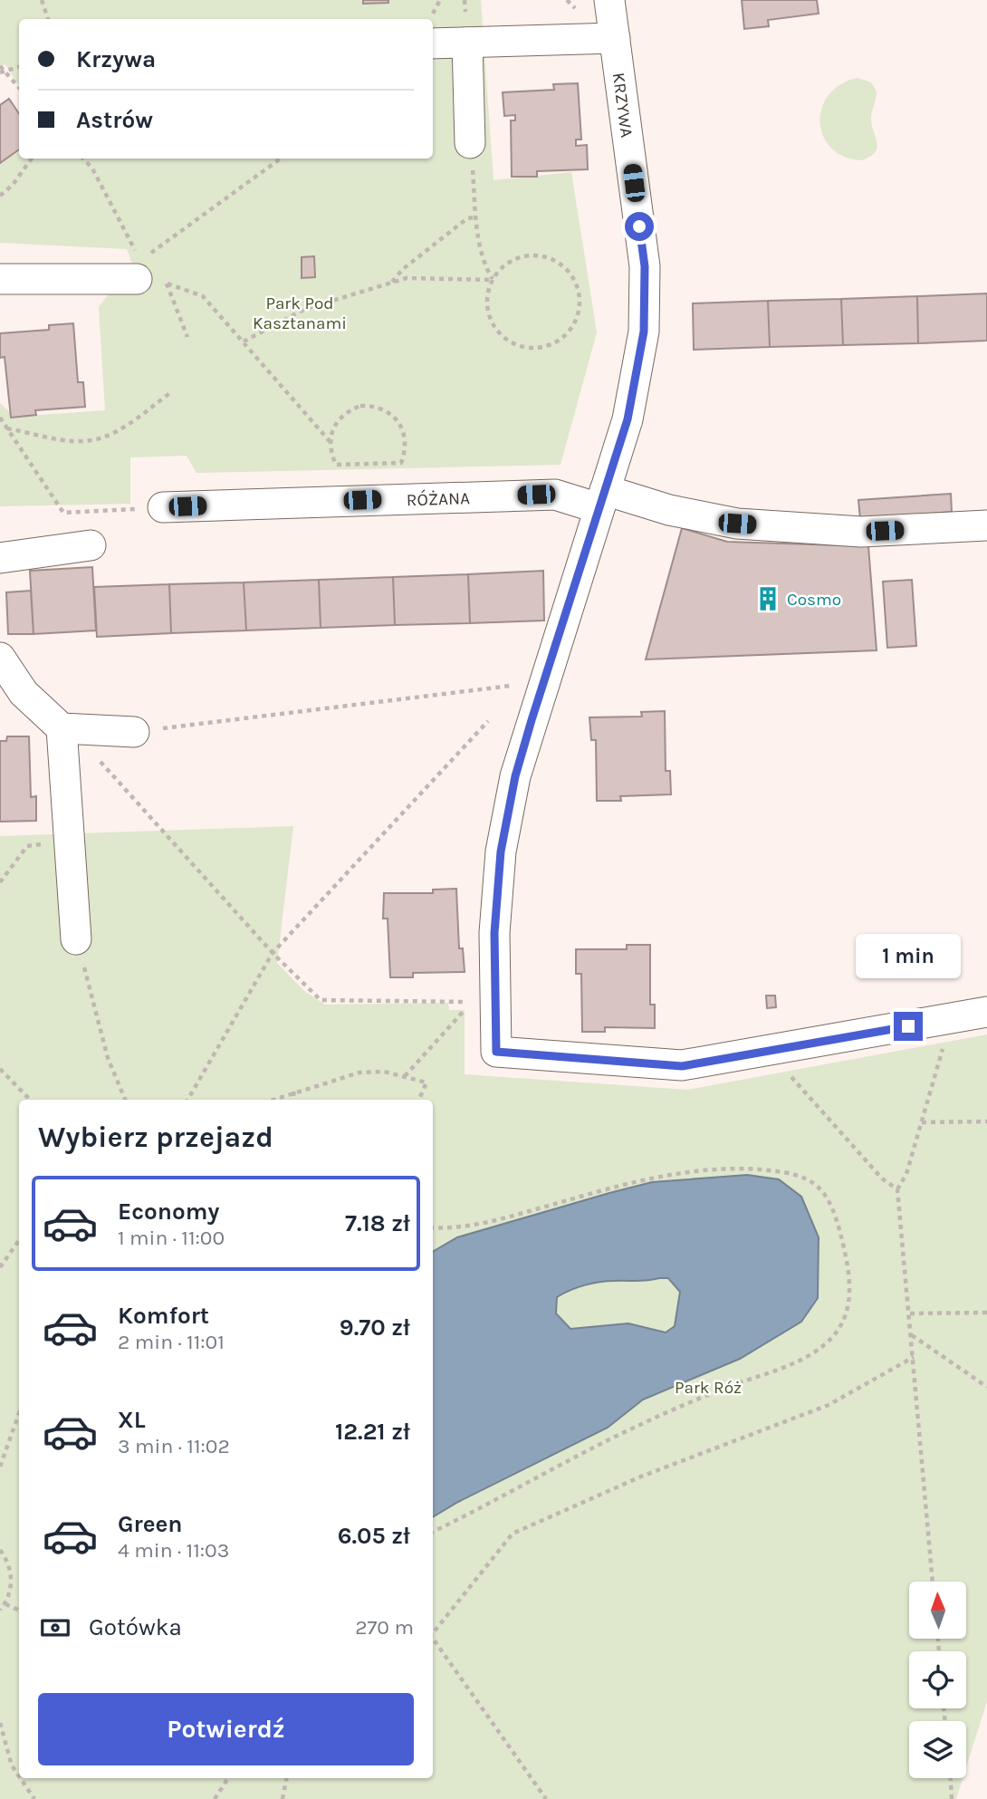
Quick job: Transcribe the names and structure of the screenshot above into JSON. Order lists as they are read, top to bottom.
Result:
{
  "streets": {
    "street": ["KRZYWA", "RÓŻANA"]
  },
  "crossings": [
    ["KRZYWA", "RÓŻANA"]
  ],
  "parks": ["Park Pod Kasztanami", "Park Róż"],
  "places": {
    "building": ["Cosmo"]
  },
  "north": "top",
  "page": {
    "banner": ["Krzywa", "Astrów"],
    "bubble": "1 min",
    "heading": "Wybierz przejazd",
    "list": [
      {
        "name": "Economy",
        "note": "1 min · 11:00",
        "value": "7.18 zł"
      },
      {
        "name": "Komfort",
        "note": "2 min · 11:01",
        "value": "9.70 zł"
      },
      {
        "name": "XL",
        "note": "3 min · 11:02",
        "value": "12.21 zł"
      },
      {
        "name": "Green",
        "note": "4 min · 11:03",
        "value": "6.05 zł"
      }
    ],
    "pay": ["Gotówka", "270 m"],
    "buttons": "Potwierdź"
  }
}
